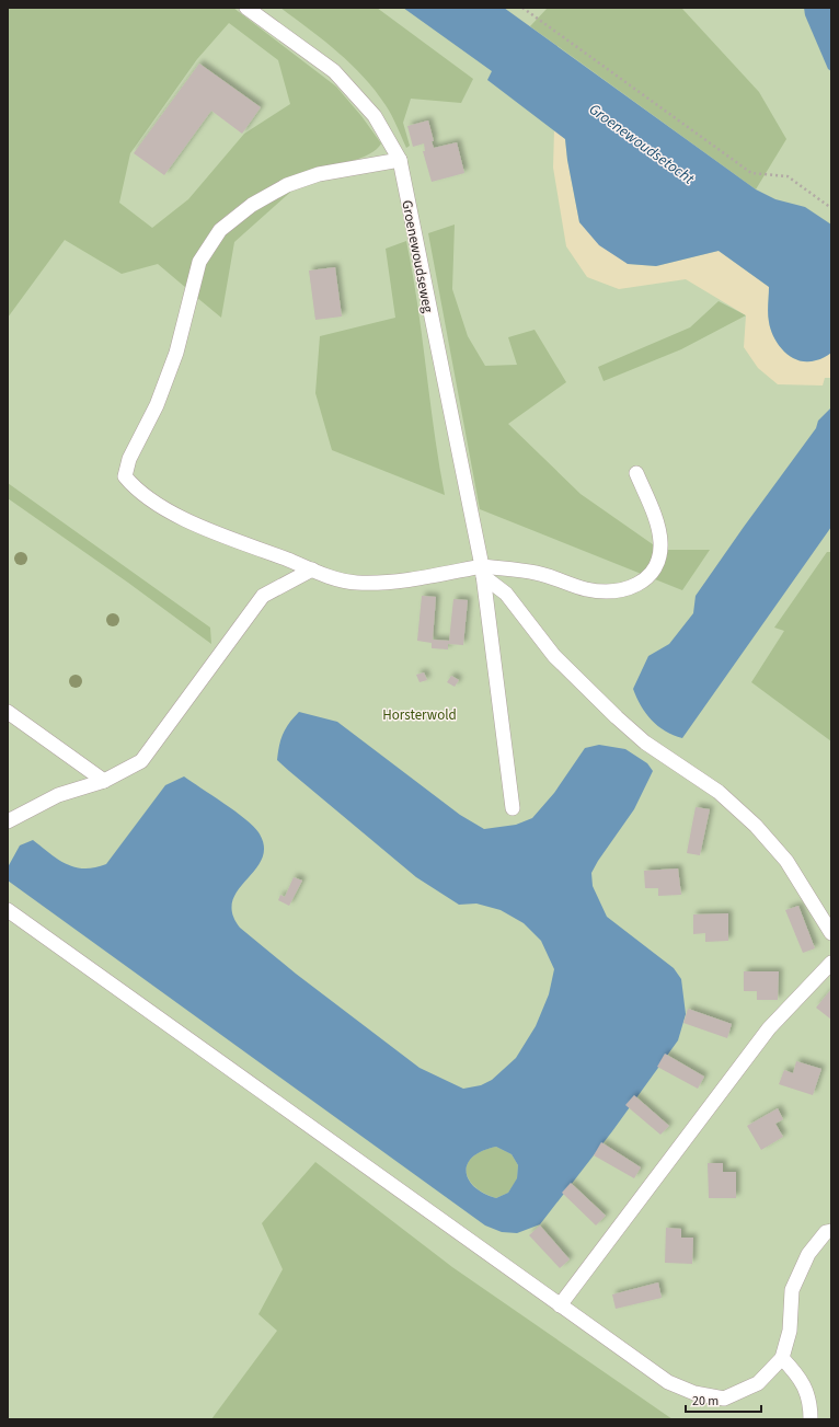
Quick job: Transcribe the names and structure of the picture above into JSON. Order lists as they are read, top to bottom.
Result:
{
  "streets": {
    "lane": ["Groenewoudseweg"]
  },
  "water": ["Groenewoudsetocht"],
  "parks": ["Horsterwold"],
  "scale_bar": "20 m"
}
